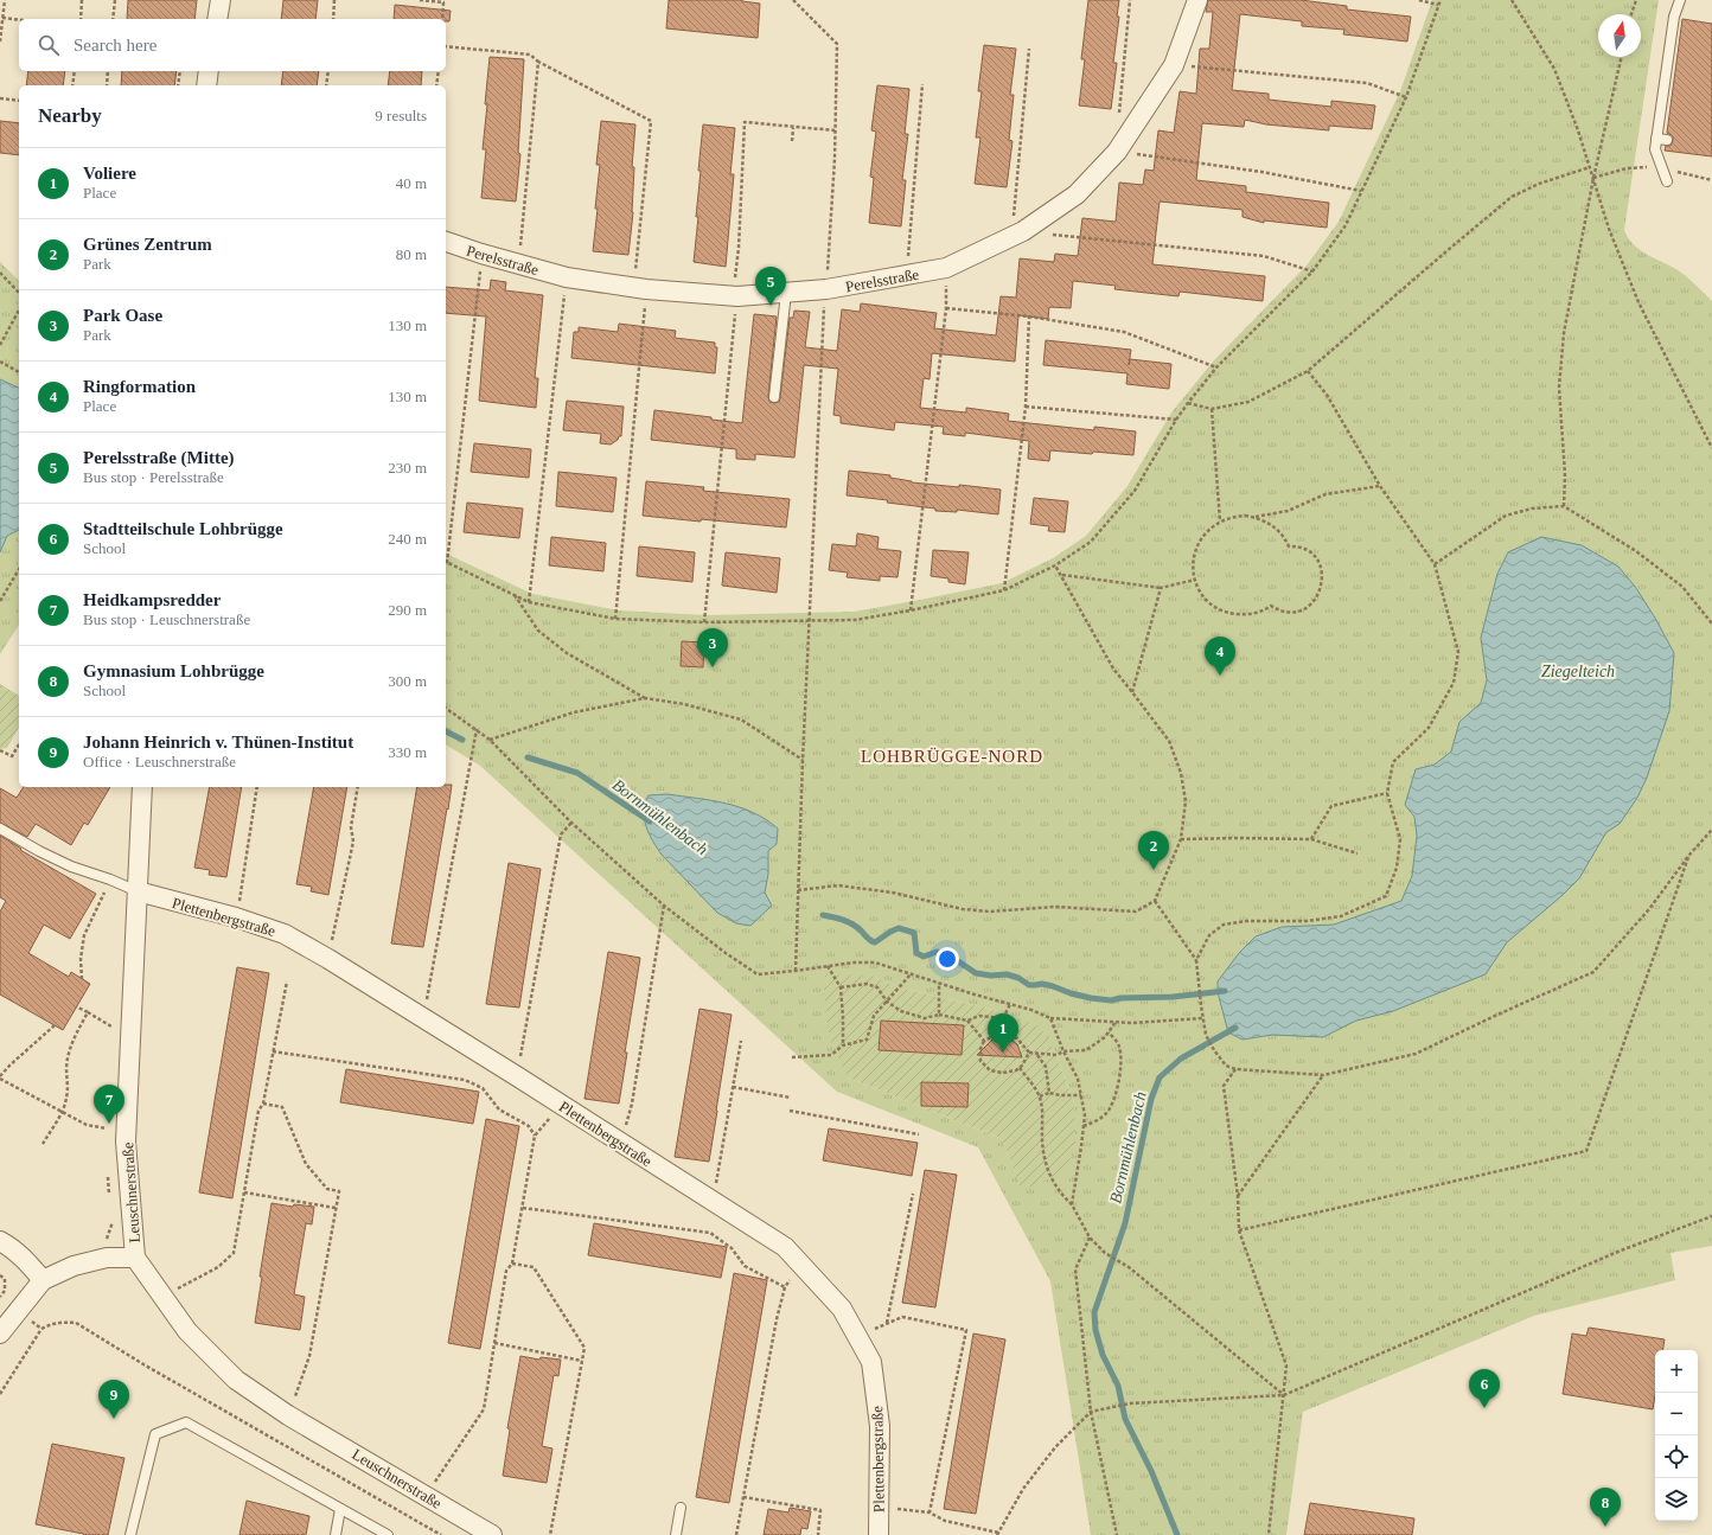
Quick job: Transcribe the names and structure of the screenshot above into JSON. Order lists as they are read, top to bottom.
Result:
{
  "streets": {
    "street": ["Perelsstraße", "Plettenbergstraße", "Leuschnerstraße"]
  },
  "crossings": [
    ["Plettenbergstraße", "Leuschnerstraße"]
  ],
  "districts": ["LOHBRÜGGE-NORD"],
  "water": ["Ziegelteich", "Bornmühlenbach"],
  "north": "top",
  "page": {
    "search": "Search here",
    "heading": ["Nearby", "9 results"],
    "list": [
      {
        "mark": "1",
        "name": "Voliere",
        "note": "Place",
        "value": "40 m"
      },
      {
        "mark": "2",
        "name": "Grünes Zentrum",
        "note": "Park",
        "value": "80 m"
      },
      {
        "mark": "3",
        "name": "Park Oase",
        "note": "Park",
        "value": "130 m"
      },
      {
        "mark": "4",
        "name": "Ringformation",
        "note": "Place",
        "value": "130 m"
      },
      {
        "mark": "5",
        "name": "Perelsstraße (Mitte)",
        "note": "Bus stop · Perelsstraße",
        "value": "230 m"
      },
      {
        "mark": "6",
        "name": "Stadtteilschule Lohbrügge",
        "note": "School",
        "value": "240 m"
      },
      {
        "mark": "7",
        "name": "Heidkampsredder",
        "note": "Bus stop · Leuschnerstraße",
        "value": "290 m"
      },
      {
        "mark": "8",
        "name": "Gymnasium Lohbrügge",
        "note": "School",
        "value": "300 m"
      },
      {
        "mark": "9",
        "name": "Johann Heinrich v. Thünen-Institut",
        "note": "Office · Leuschnerstraße",
        "value": "330 m"
      }
    ],
    "pins": [
      "5",
      "3",
      "4",
      "2",
      "1",
      "7",
      "6",
      "9",
      "8"
    ],
    "map_buttons": ["+", "−"]
  }
}
